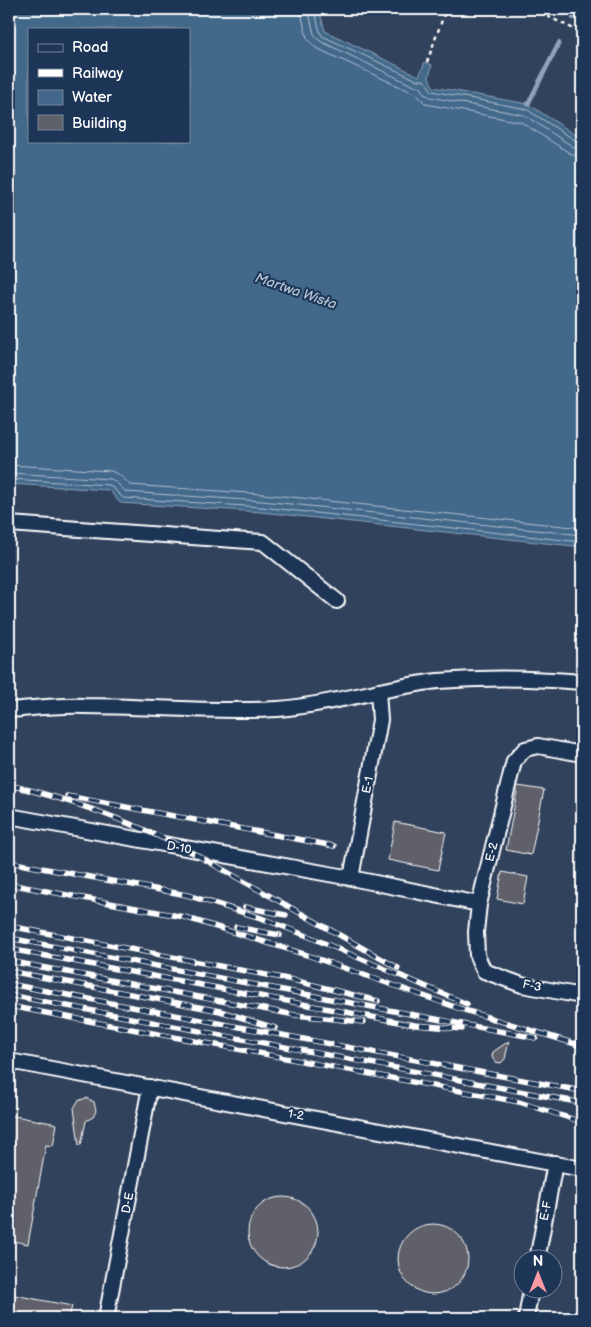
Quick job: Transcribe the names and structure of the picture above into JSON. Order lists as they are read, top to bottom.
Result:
{
  "streets": {
    "lane": [
      "E-1",
      "D-10",
      "E-2",
      "F-3",
      "1-2",
      "D-E",
      "E-F"
    ]
  },
  "crossings": [
    ["E-1", "D-10"],
    ["D-10", "E-2"],
    ["E-2", "F-3"],
    ["1-2", "D-E"],
    ["1-2", "E-F"]
  ],
  "water": ["Martwa Wisła"],
  "legend": [
    "Road",
    "Railway",
    "Water",
    "Building"
  ],
  "north": "top"
}
